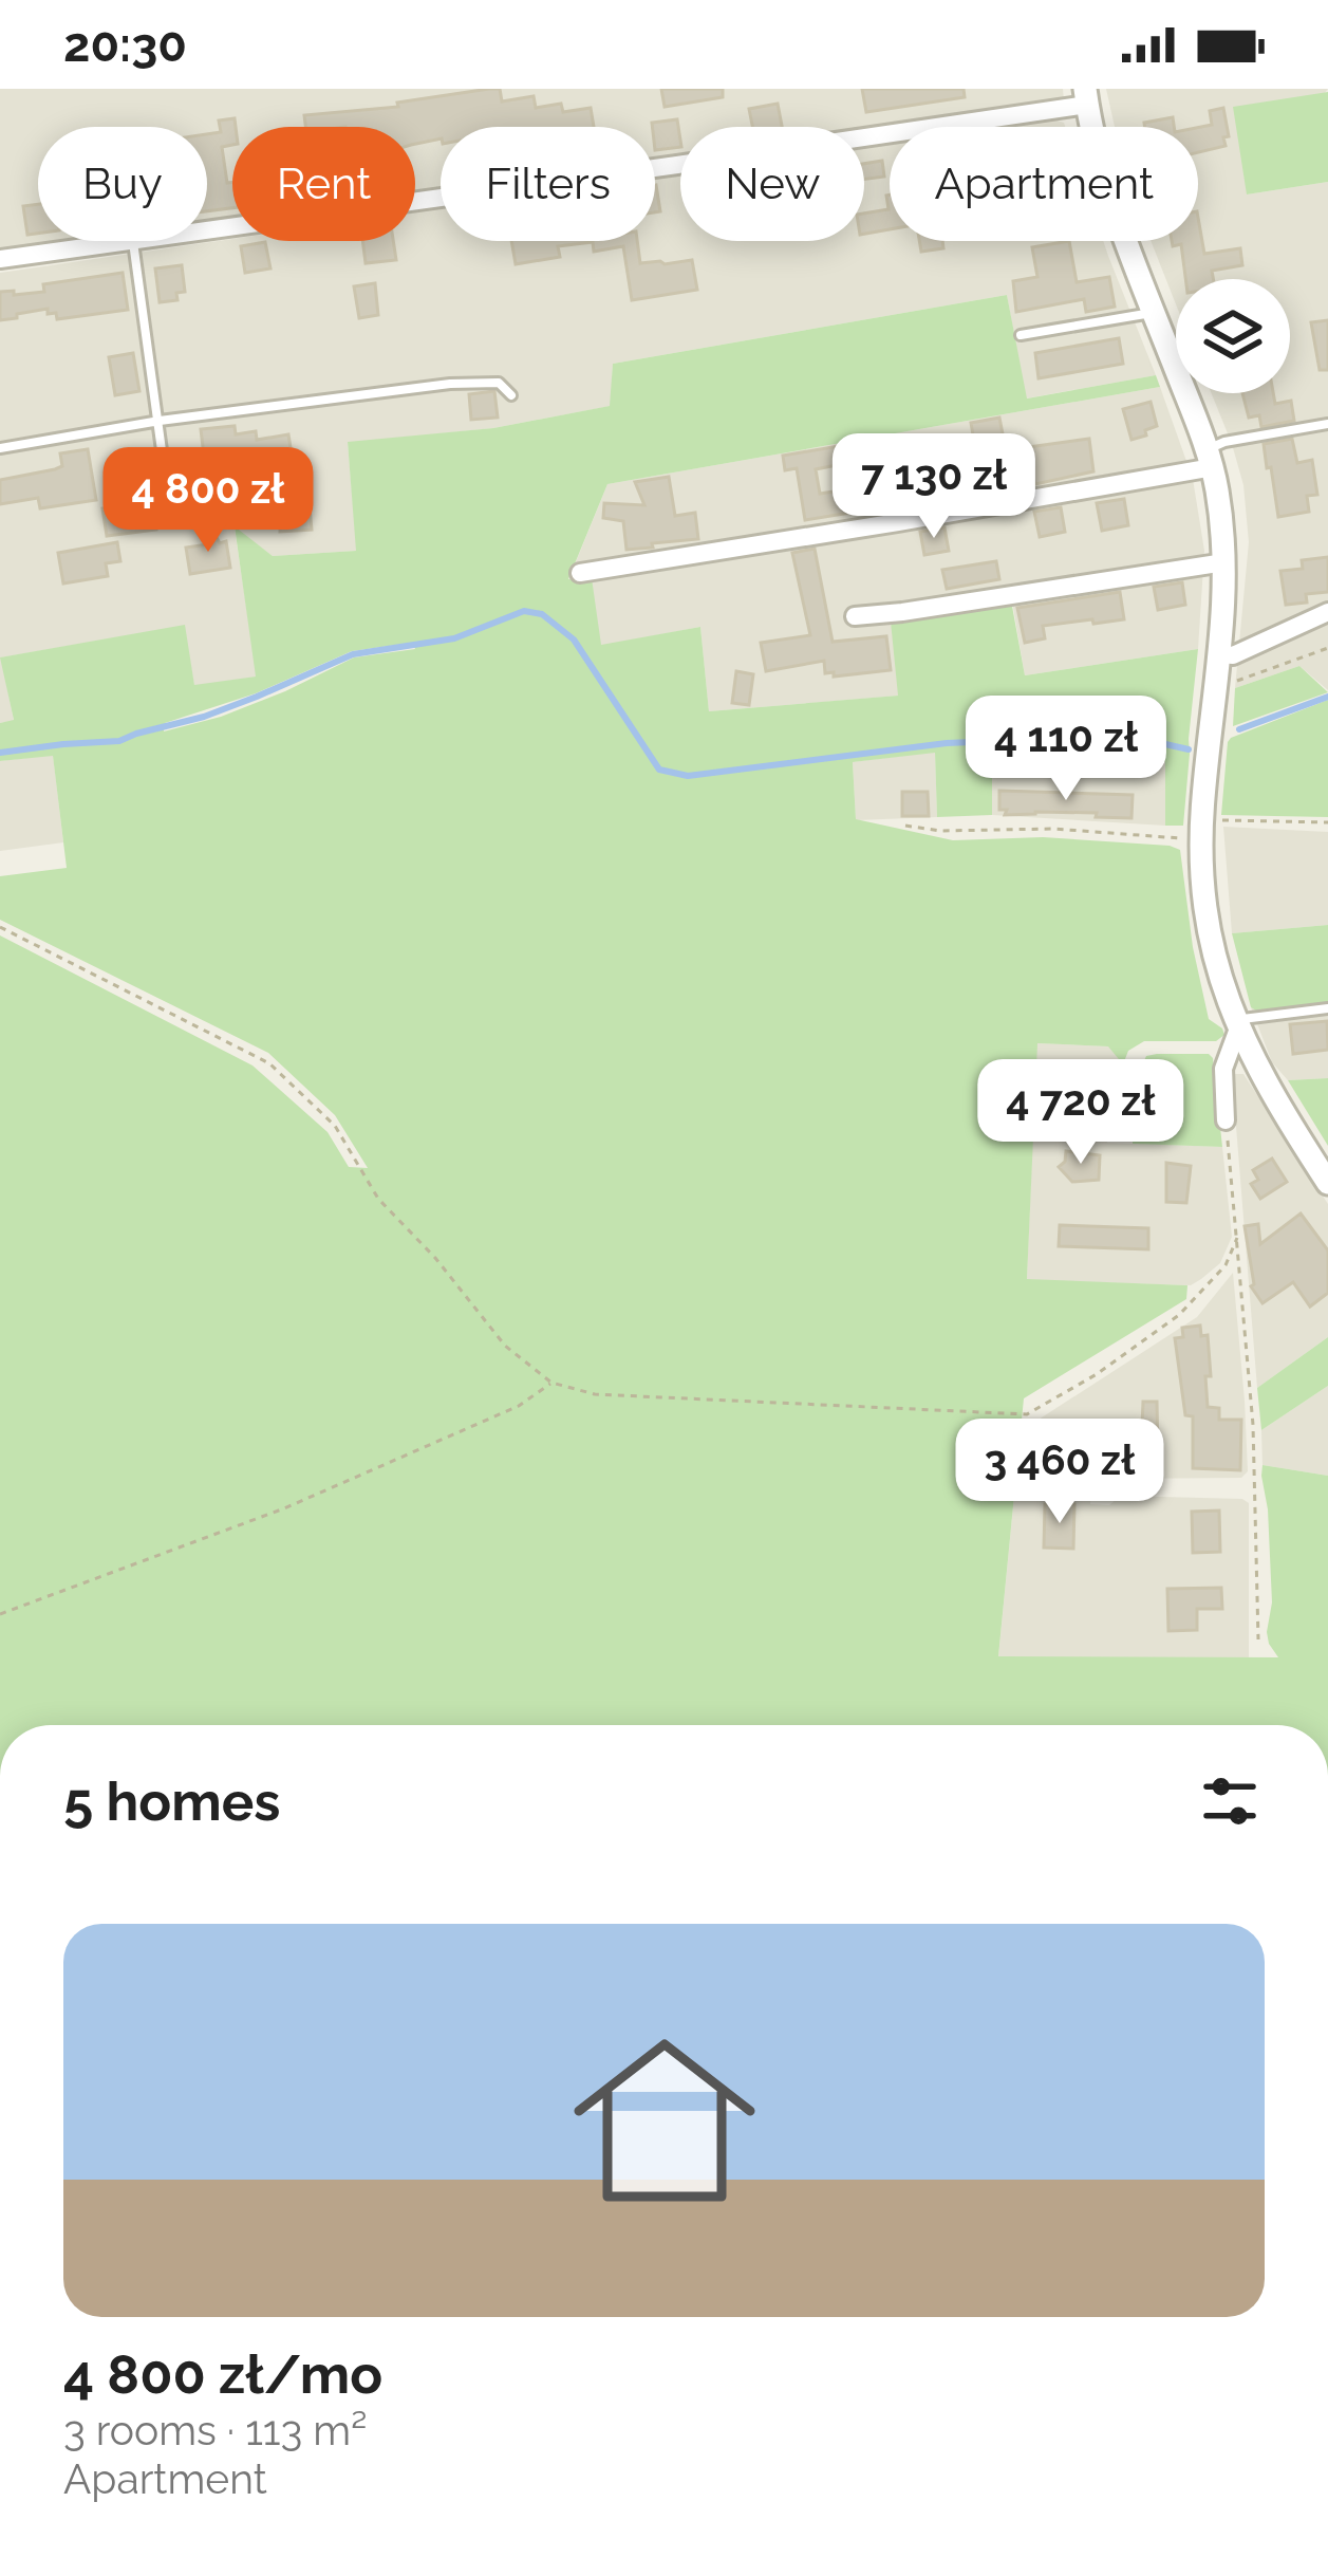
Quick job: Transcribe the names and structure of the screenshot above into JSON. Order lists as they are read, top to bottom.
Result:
{
  "page": {
    "status": "20:30",
    "chip": [
      "Buy",
      "Rent",
      "Filters",
      "New",
      "Apartment"
    ],
    "price": [
      "7 130 zł",
      "4 800 zł",
      "4 110 zł",
      "4 720 zł",
      "3 460 zł"
    ],
    "heading": "5 homes",
    "list": [
      {
        "name": "4 800 zł/mo",
        "note": "3 rooms · 113 m² · Apartment"
      }
    ]
  }
}
